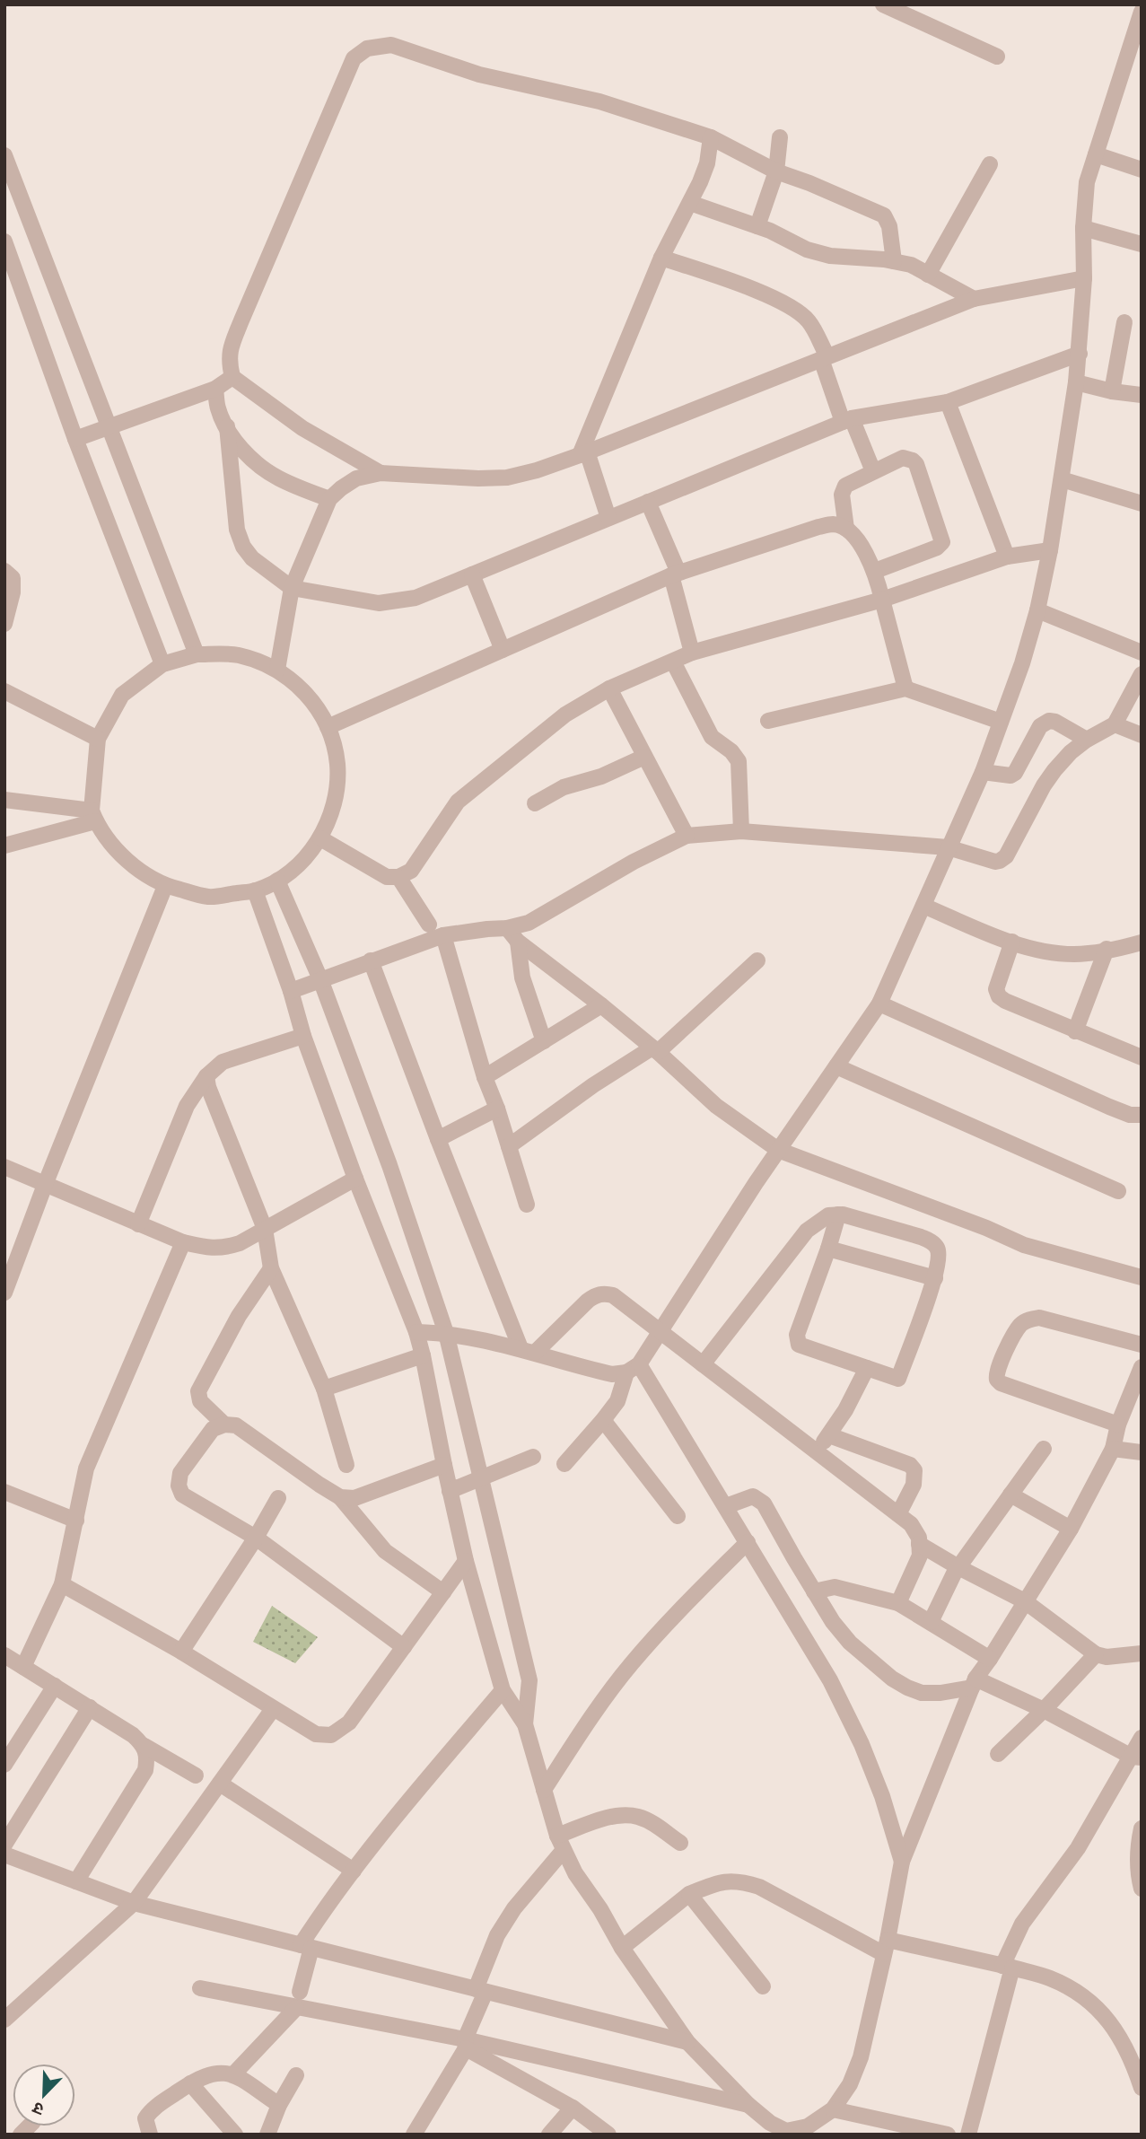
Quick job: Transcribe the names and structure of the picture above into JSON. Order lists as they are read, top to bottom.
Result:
{
  "north": "bottom left"
}
